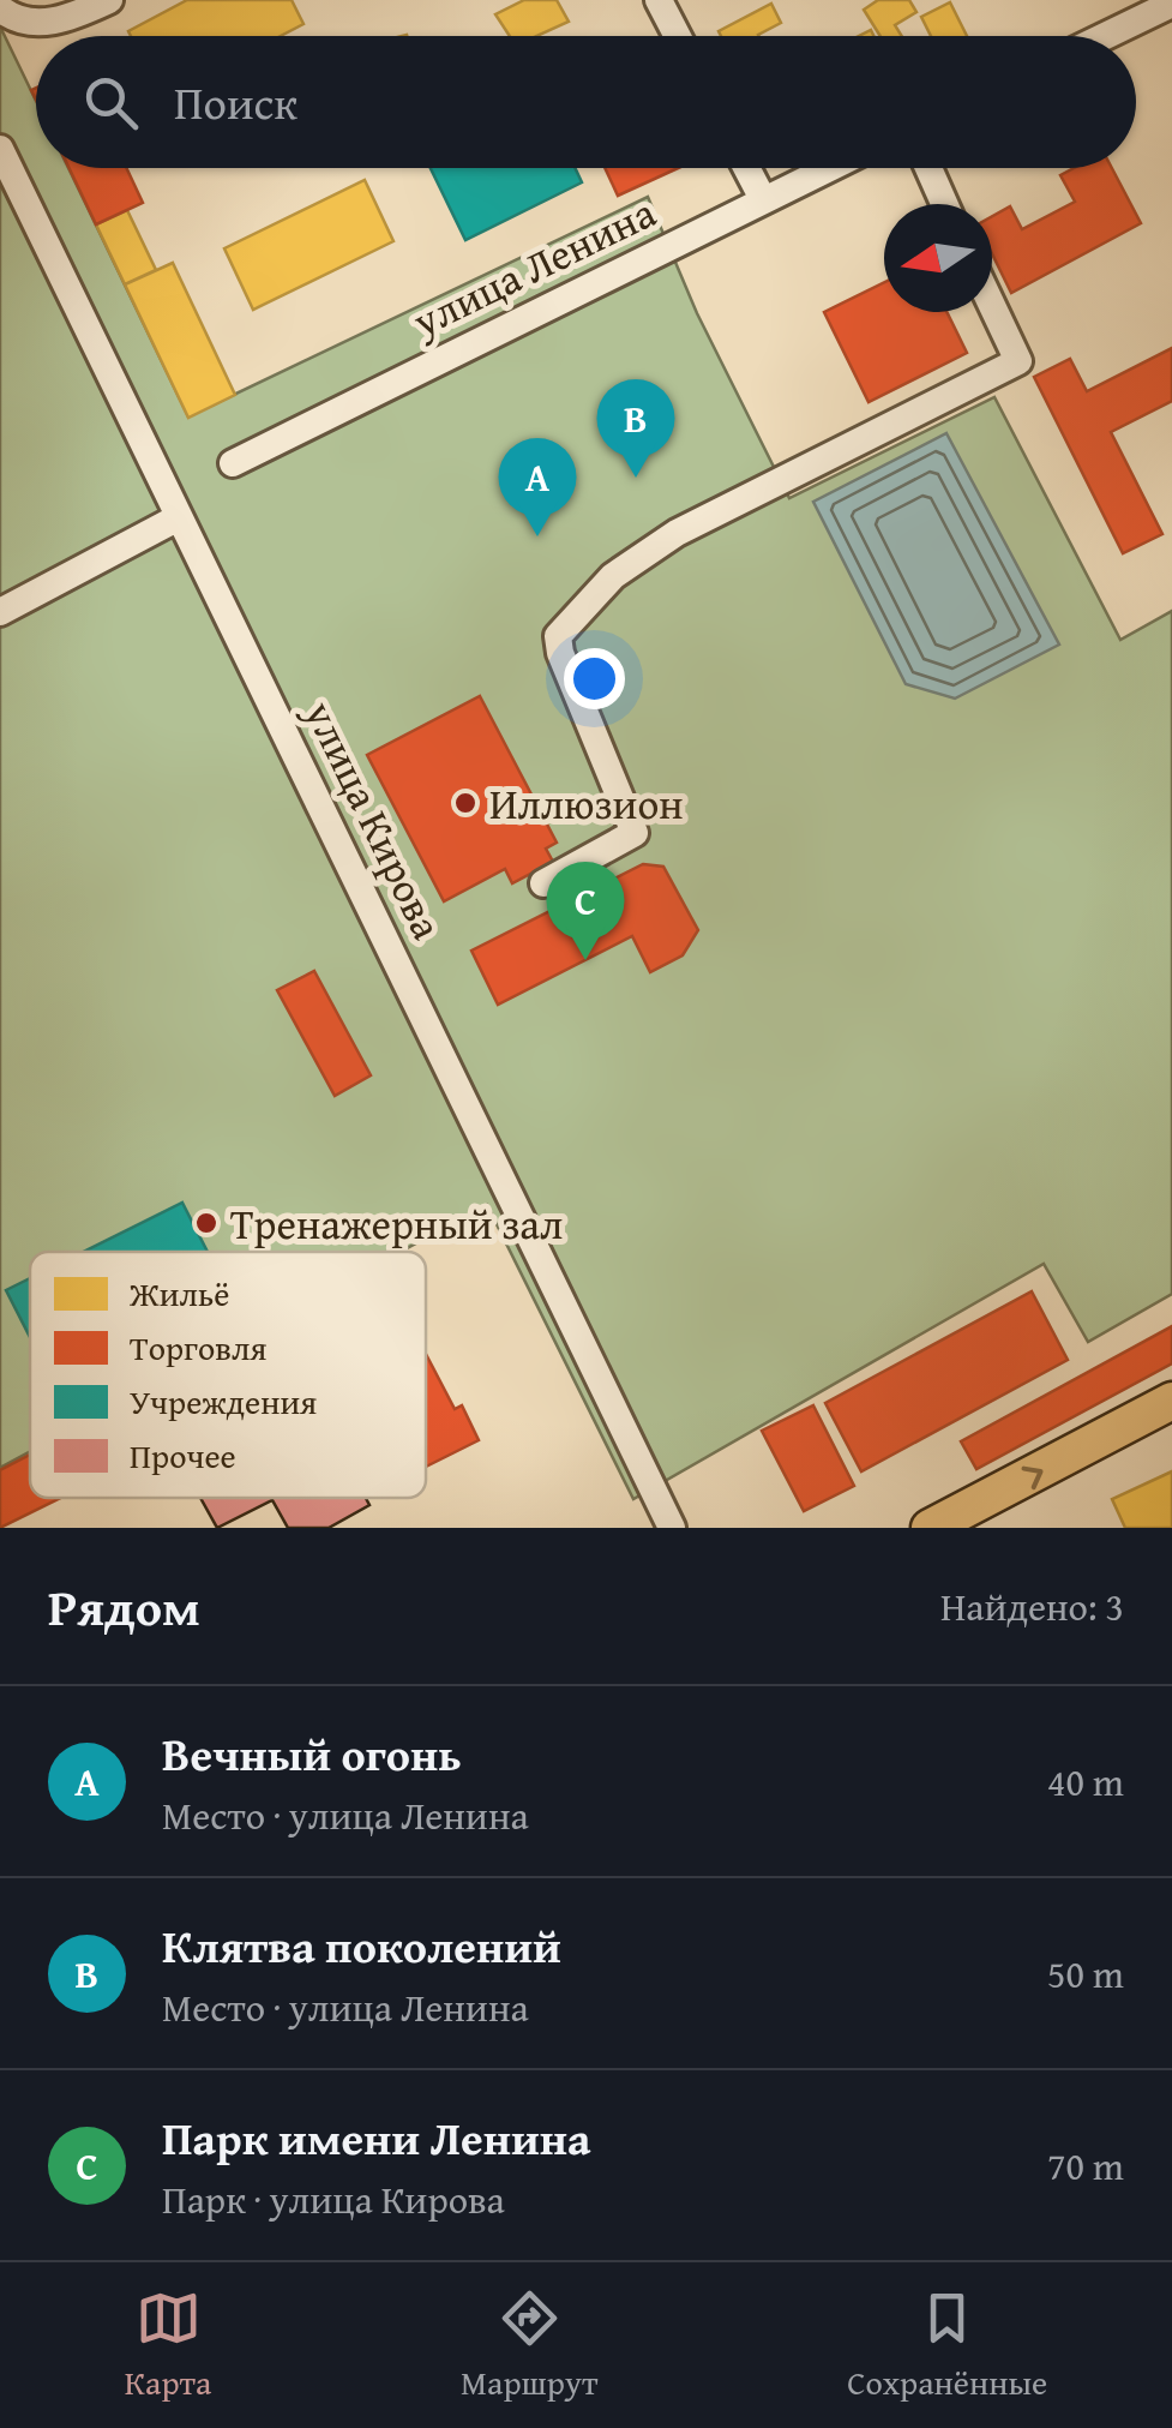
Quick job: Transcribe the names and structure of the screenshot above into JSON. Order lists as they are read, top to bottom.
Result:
{
  "streets": {
    "street": ["улица Ленина", "улица Кирова"]
  },
  "places": ["Иллюзион", "Тренажерный зал"],
  "legend": [
    "Жильё",
    "Торговля",
    "Учреждения",
    "Прочее"
  ],
  "north": "left",
  "page": {
    "search": "Поиск",
    "pins": ["B", "A", "C"],
    "heading": ["Рядом", "Найдено: 3"],
    "list": [
      {
        "mark": "A",
        "name": "Вечный огонь",
        "note": "Место · улица Ленина",
        "value": "40 m"
      },
      {
        "mark": "B",
        "name": "Клятва поколений",
        "note": "Место · улица Ленина",
        "value": "50 m"
      },
      {
        "mark": "C",
        "name": "Парк имени Ленина",
        "note": "Парк · улица Кирова",
        "value": "70 m"
      }
    ],
    "nav": ["Карта", "Маршрут", "Сохранённые"]
  }
}
